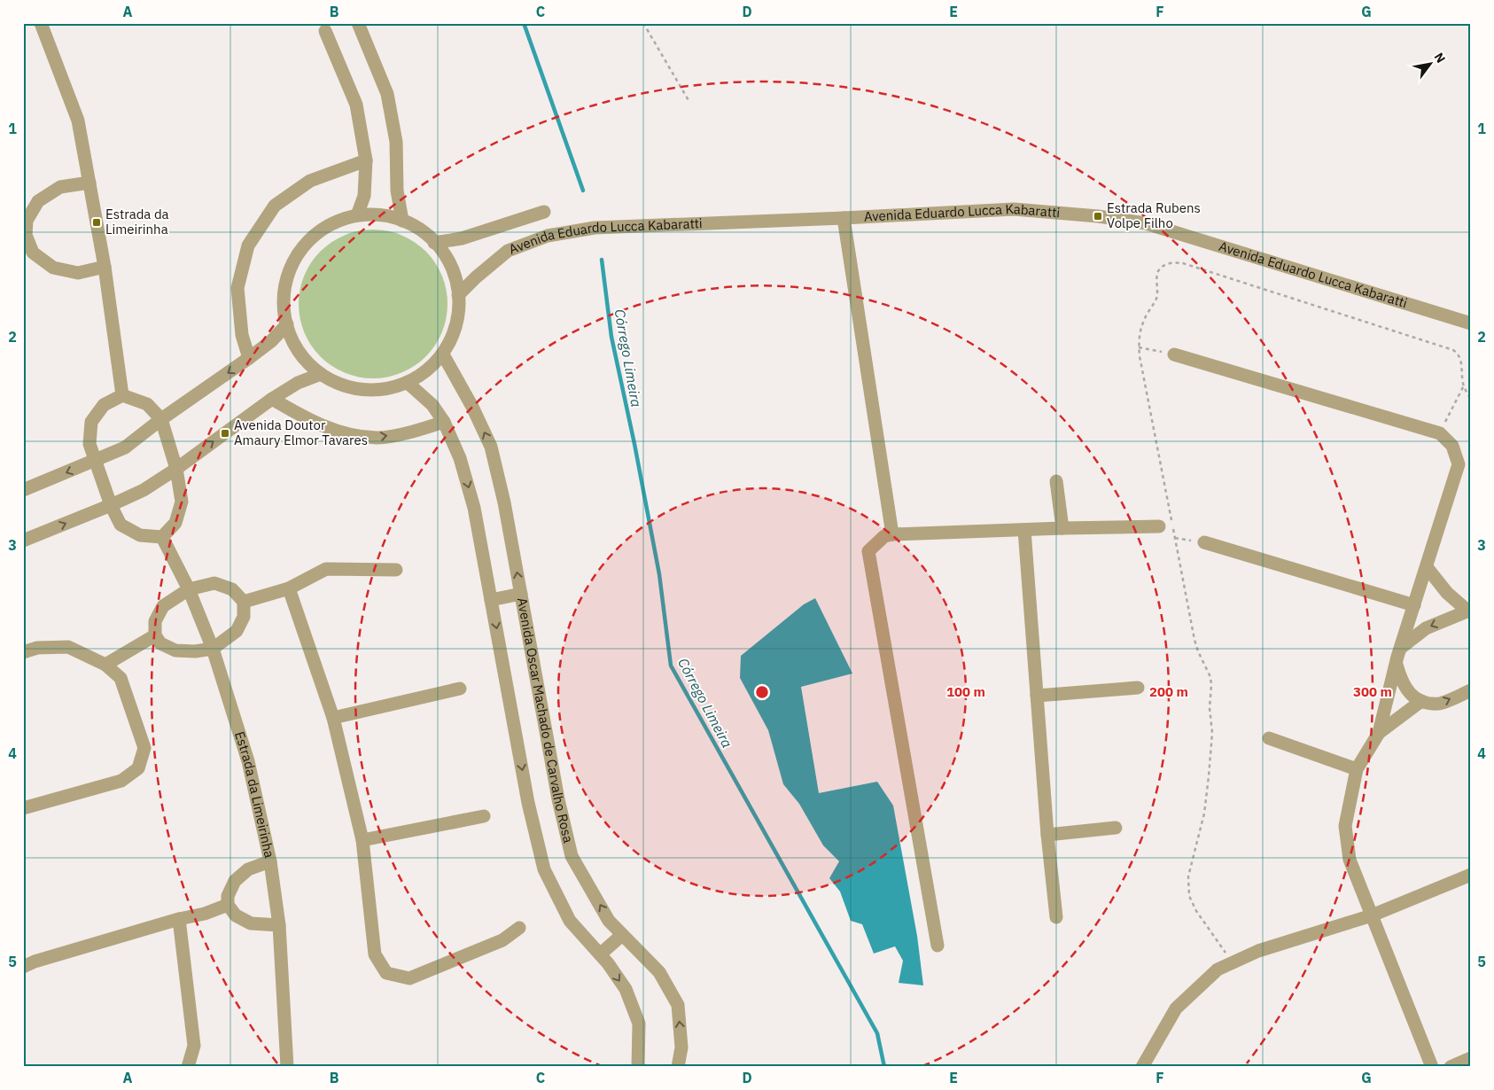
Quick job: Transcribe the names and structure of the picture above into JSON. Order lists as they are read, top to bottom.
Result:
{
  "streets": {
    "street": ["Avenida Eduardo Lucca Kabaratti", "Avenida Oscar Machado de Carvalho Rosa", "Estrada da Limeirinha"]
  },
  "water": ["Córrego Limeira"],
  "places": {
    "transit": ["Estrada Rubens Volpe Filho", "Estrada da Limeirinha", "Avenida Doutor Amaury Elmor Tavares"]
  },
  "north": "top right",
  "grid": {
    "columns": [
      "A",
      "B",
      "C",
      "D",
      "E",
      "F",
      "G"
    ],
    "rows": [
      "1",
      "2",
      "3",
      "4",
      "5"
    ]
  },
  "rings": ["100 m", "200 m", "300 m"]
}
